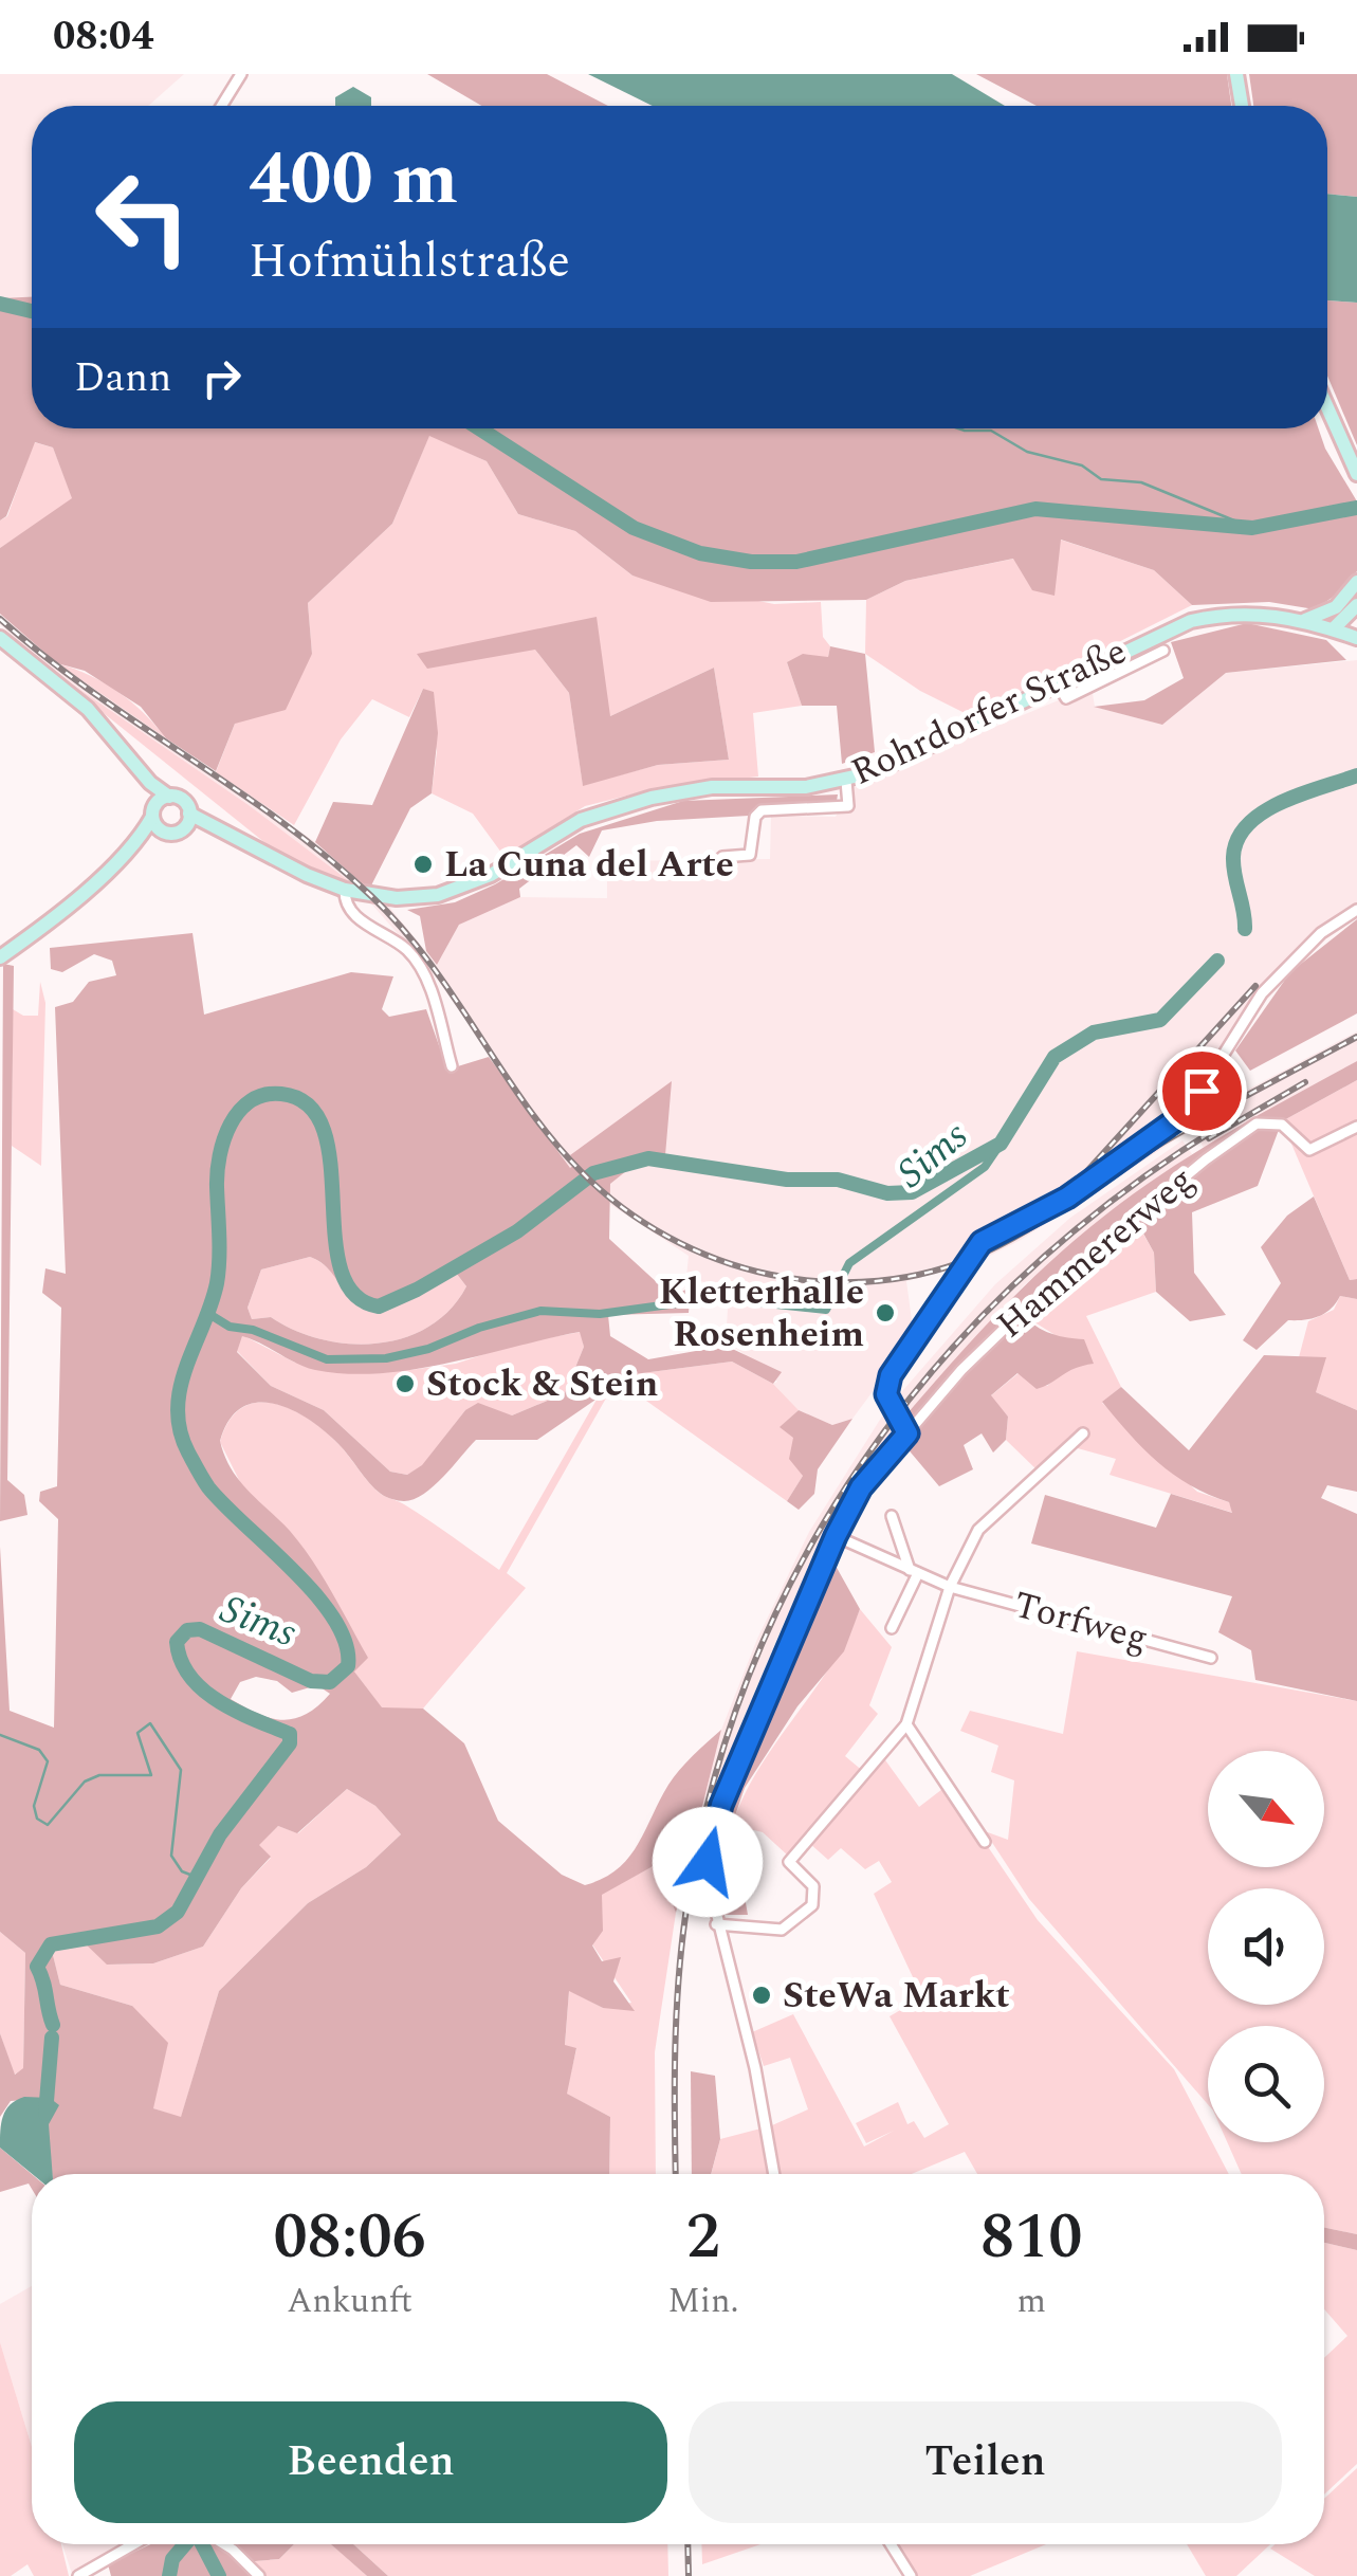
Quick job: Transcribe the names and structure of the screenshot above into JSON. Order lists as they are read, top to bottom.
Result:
{
  "streets": {
    "main road": ["Rohrdorfer Straße"],
    "street": ["Hammererweg", "Torfweg"]
  },
  "water": ["Sims"],
  "places": [
    "La Cuna del Arte",
    "Kletterhalle Rosenheim",
    "Stock & Stein",
    "SteWa Markt"
  ],
  "north": "bottom right",
  "page": {
    "status": "08:04",
    "turn": ["400 m", "Hofmühlstraße"],
    "then": "Dann",
    "eta": [
      "08:06",
      "Ankunft",
      "2",
      "Min.",
      "810",
      "m"
    ],
    "buttons": ["Beenden", "Teilen"]
  }
}
